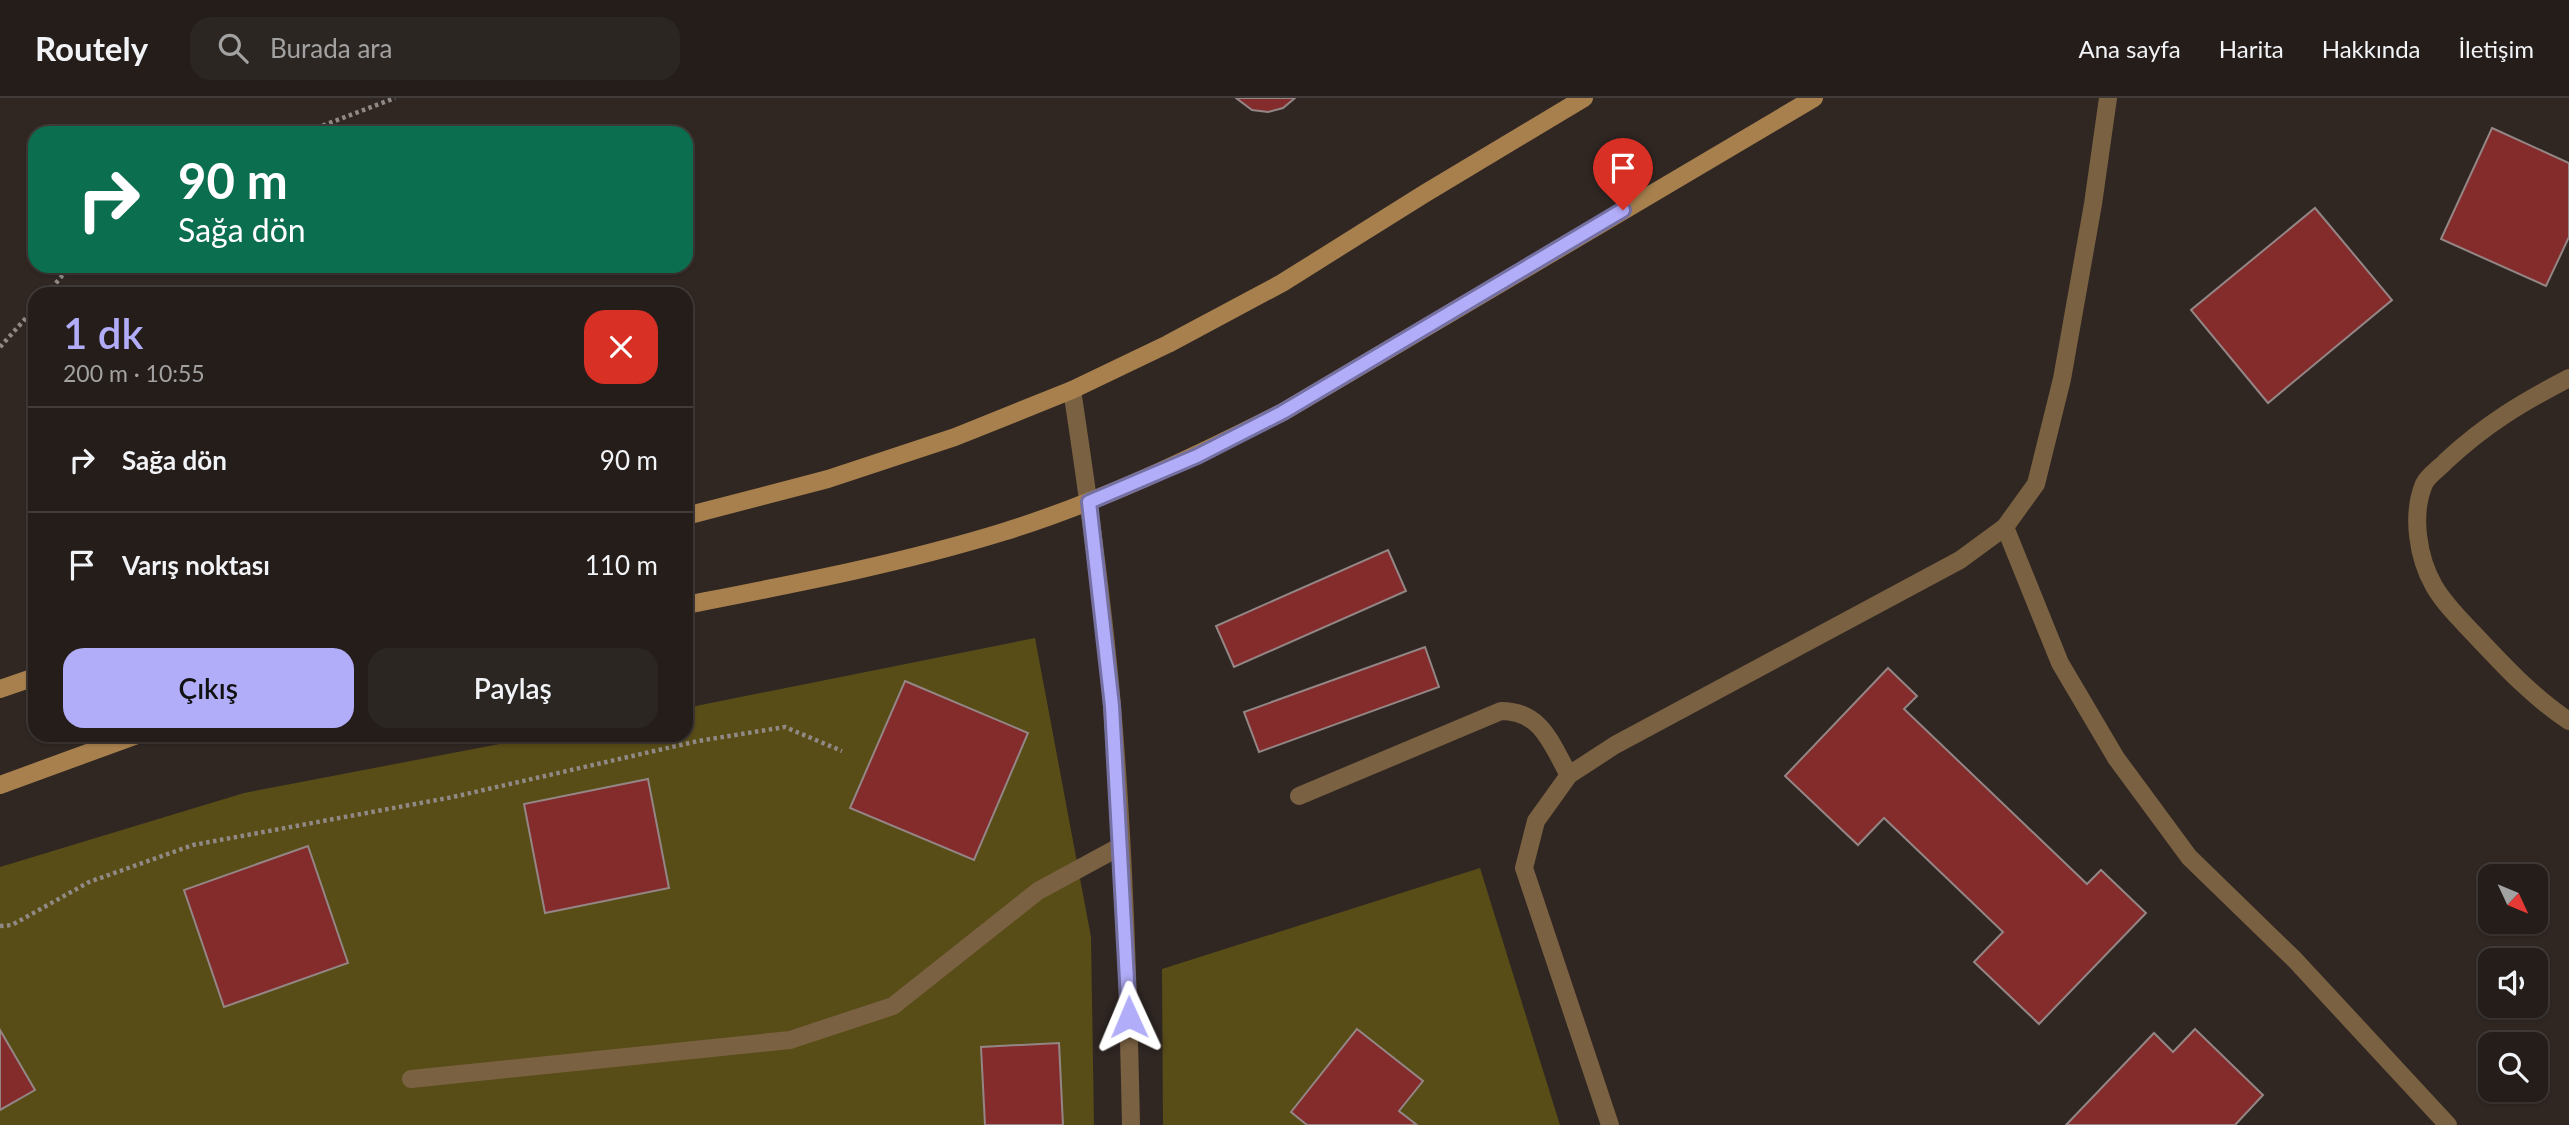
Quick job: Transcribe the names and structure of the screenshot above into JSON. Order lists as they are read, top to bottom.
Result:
{
  "north": "bottom right",
  "page": {
    "header": "Routely",
    "search": "Burada ara",
    "nav": [
      "Ana sayfa",
      "Harita",
      "Hakkında",
      "İletişim"
    ],
    "turn": ["90 m", "Sağa dön"],
    "heading": ["1 dk", "200 m · 10:55"],
    "list": [
      {
        "name": "Sağa dön",
        "value": "90 m"
      },
      {
        "name": "Varış noktası",
        "value": "110 m"
      }
    ],
    "buttons": ["Çıkış", "Paylaş"]
  }
}
